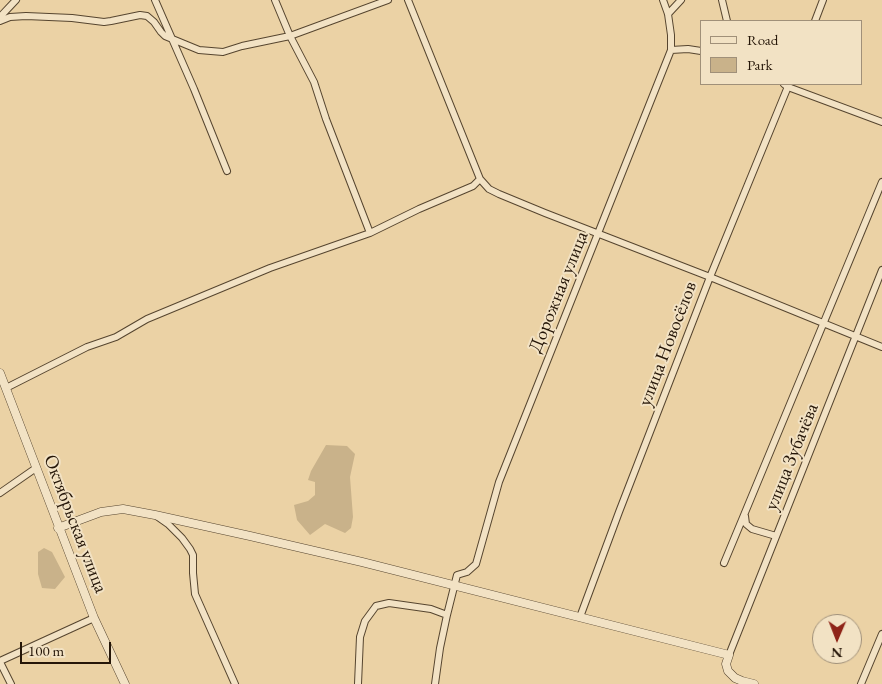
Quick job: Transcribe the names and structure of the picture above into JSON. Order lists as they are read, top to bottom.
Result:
{
  "streets": {
    "street": [
      "Дорожная улица",
      "улица Новосёлов",
      "улица Зубачёва",
      "Октябрьская улица"
    ]
  },
  "legend": ["Road", "Park"],
  "scale_bar": "100 m",
  "north": "bottom"
}
